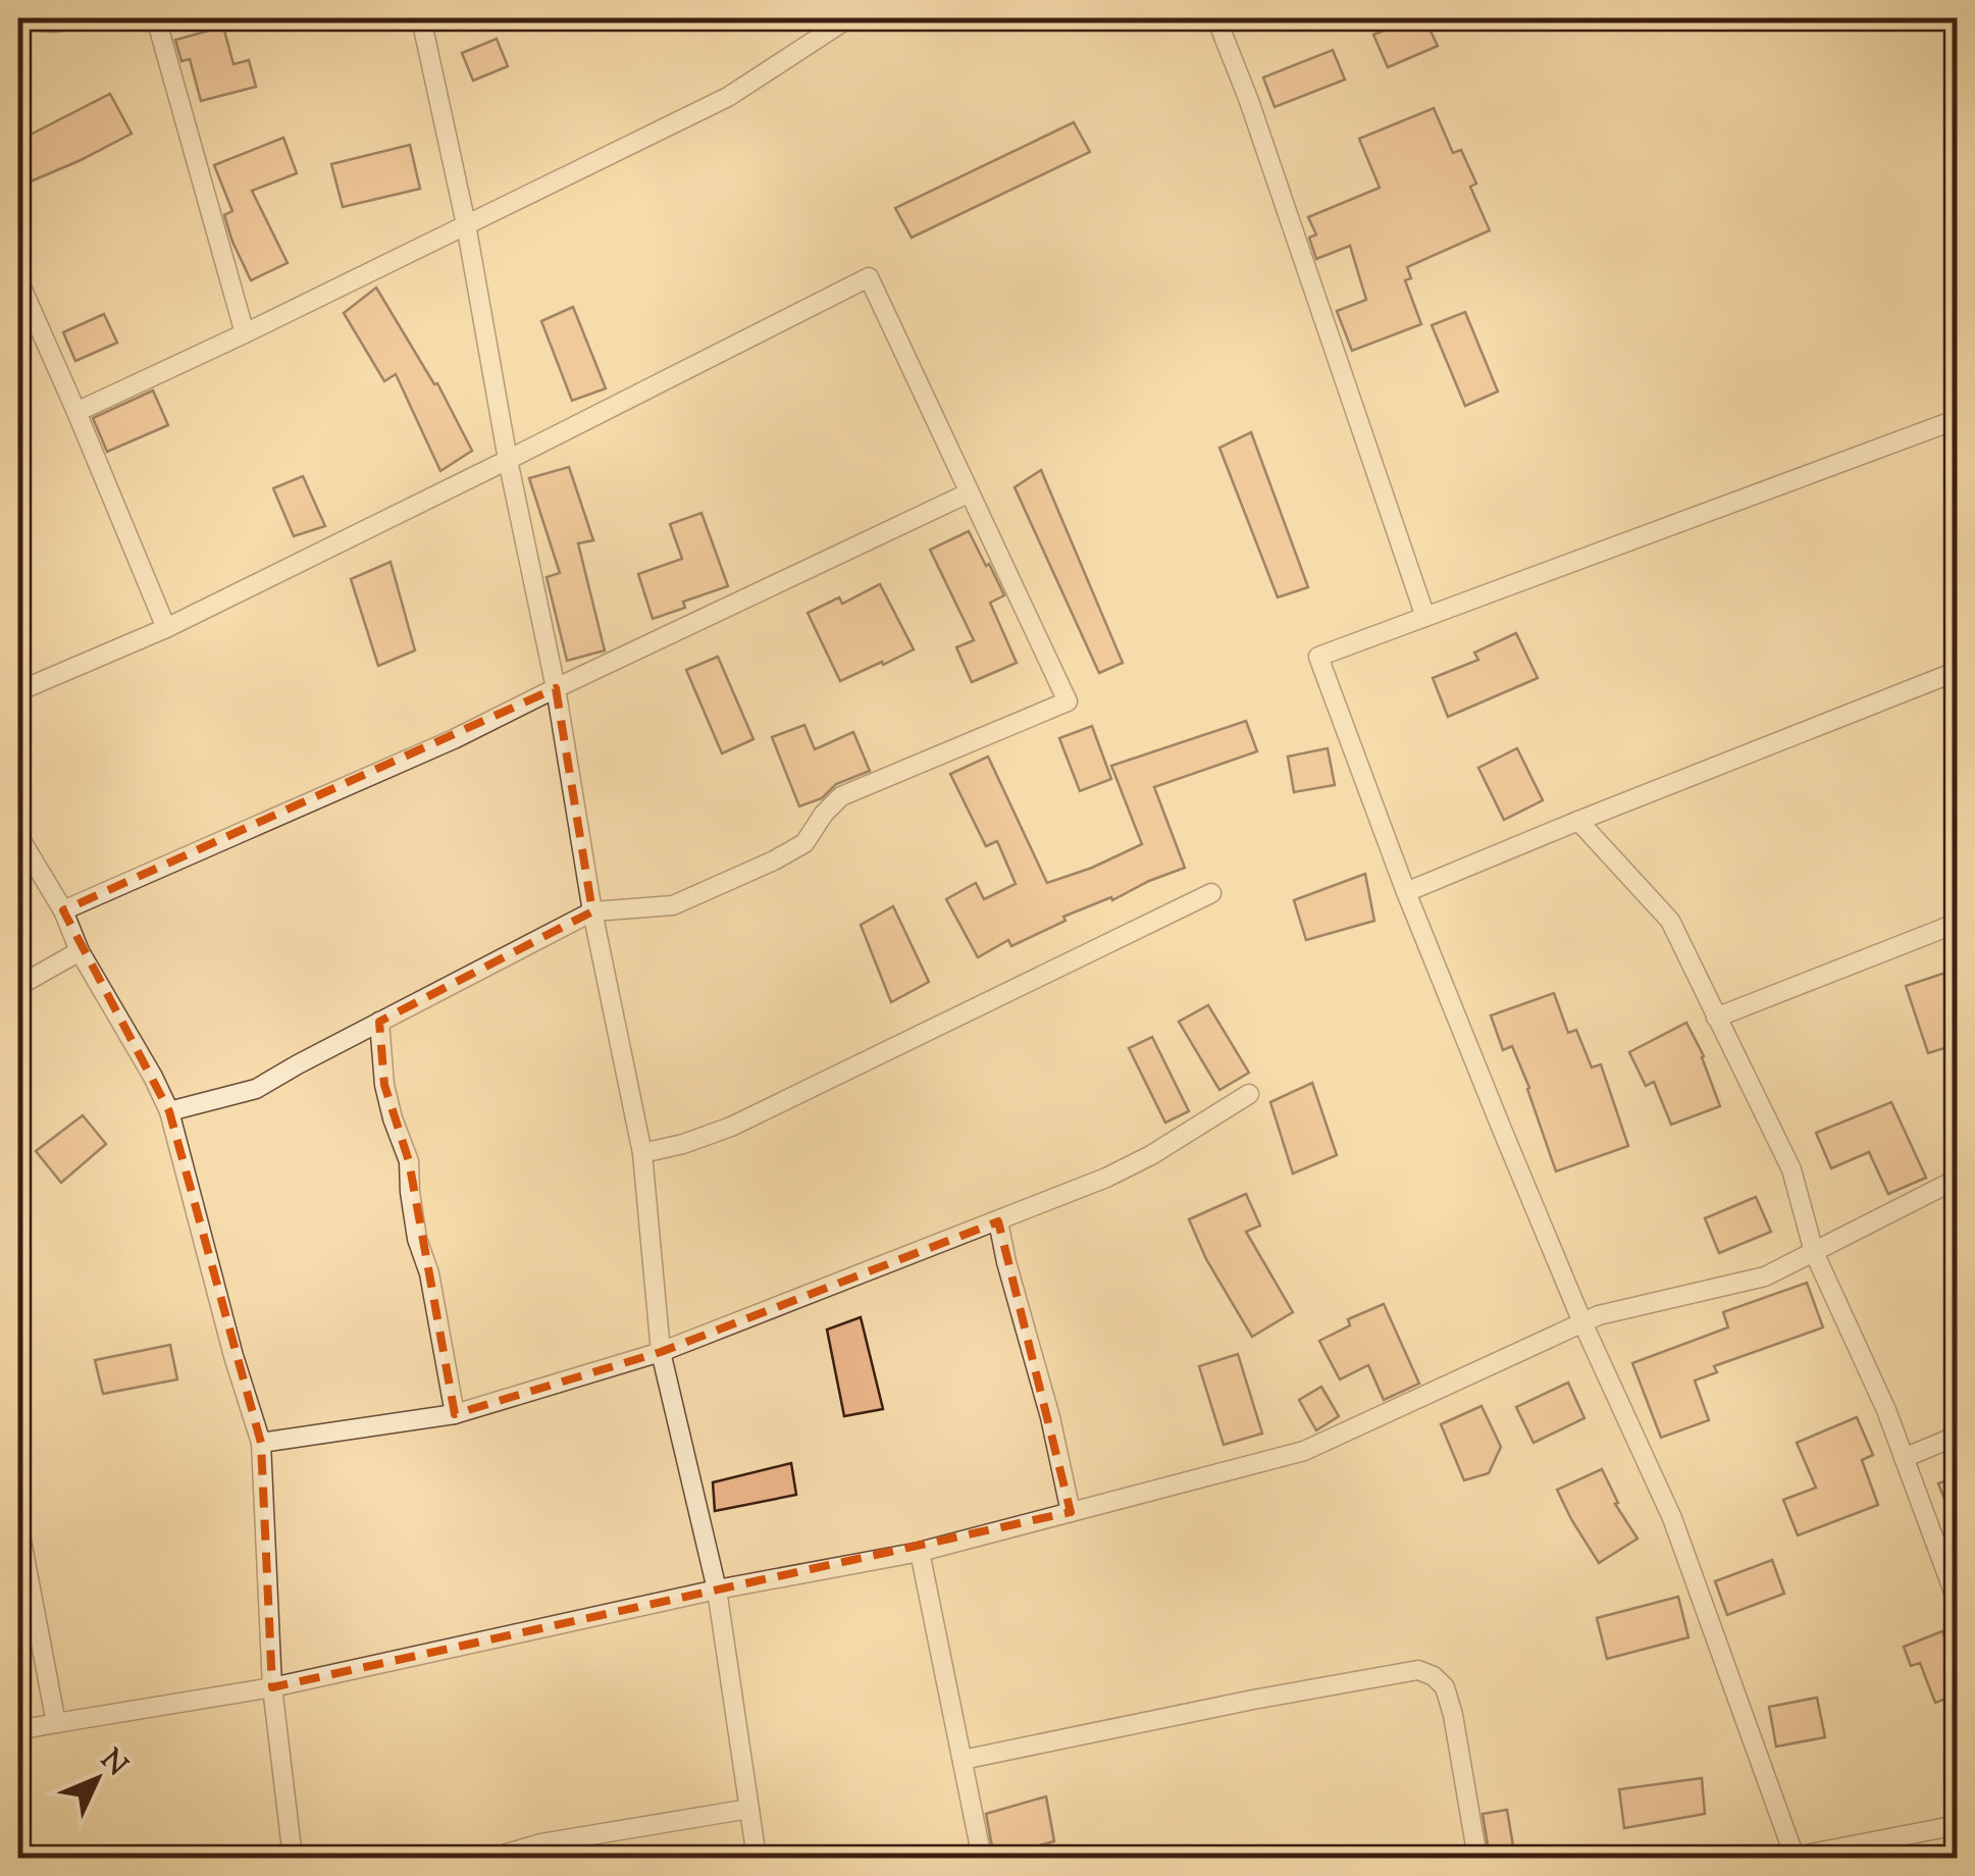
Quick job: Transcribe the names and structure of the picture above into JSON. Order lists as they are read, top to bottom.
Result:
{
  "north": "top right"
}
